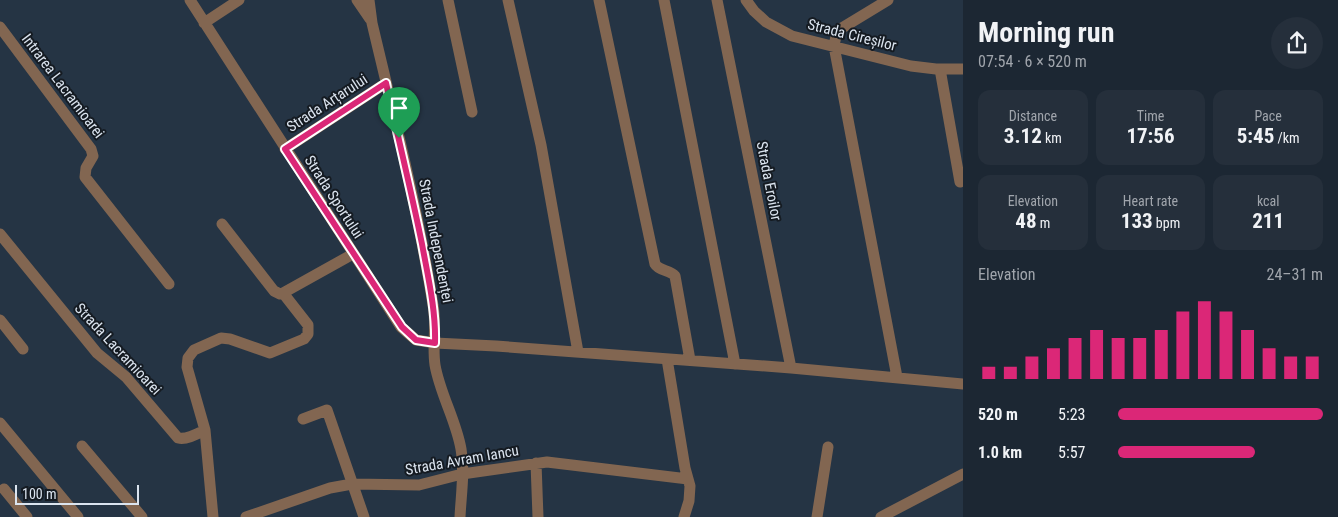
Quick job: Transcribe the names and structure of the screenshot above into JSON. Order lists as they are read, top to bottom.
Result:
{
  "streets": {
    "street": [
      "Strada Cireșilor",
      "Intrarea Lacramioarei",
      "Strada Arțarului",
      "Strada Eroilor",
      "Strada Sportului",
      "Strada Independenței",
      "Strada Lacramioarei",
      "Strada Avram Iancu"
    ]
  },
  "crossings": [
    ["Strada Arțarului", "Strada Sportului"],
    ["Strada Arțarului", "Strada Independenței"],
    ["Strada Sportului", "Strada Independenței"],
    ["Strada Independenței", "Strada Avram Iancu"]
  ],
  "scale_bar": "100 m",
  "page": {
    "heading": ["Morning run", "07:54 · 6 × 520 m"],
    "stats": [
      ["Distance", "3.12 km"],
      ["Time", "17:56"],
      ["Pace", "5:45 /km"],
      ["Elevation", "48 m"],
      ["Heart rate", "133 bpm"],
      ["kcal", "211"]
    ],
    "chart": ["Elevation", "24–31 m"],
    "list": [
      {
        "name": "520 m",
        "note": "5:23"
      },
      {
        "name": "1.0 km",
        "note": "5:57"
      }
    ],
    "scale": "100 m"
  }
}
